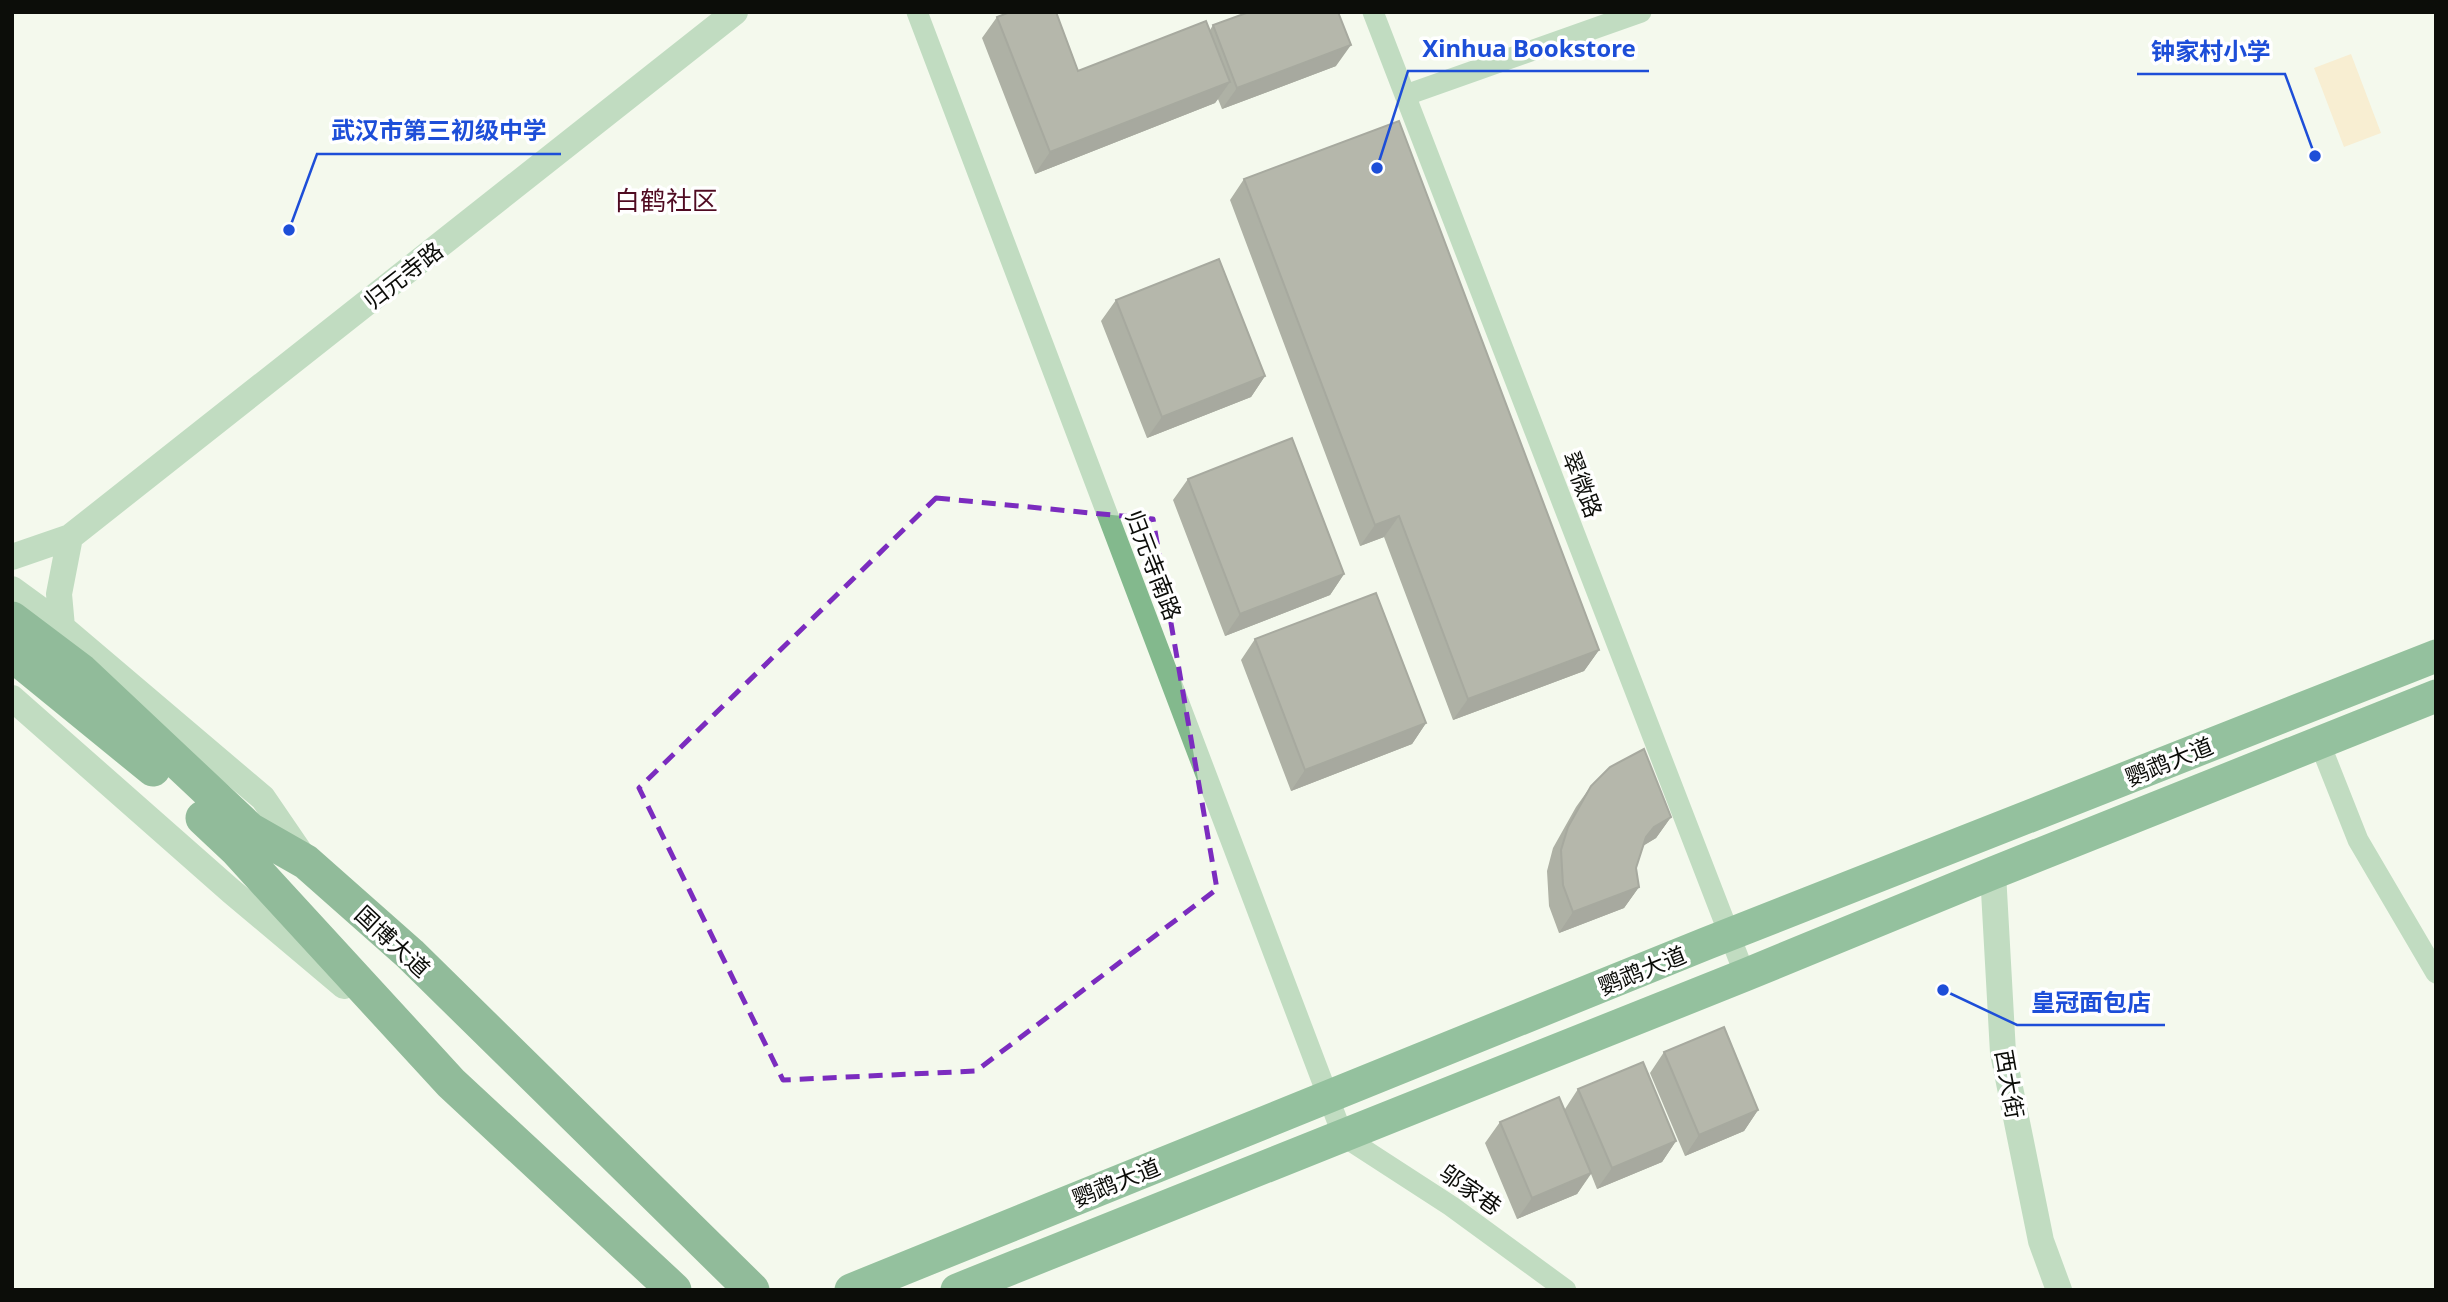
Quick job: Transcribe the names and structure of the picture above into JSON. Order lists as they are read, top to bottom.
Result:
{
  "streets": {
    "highway": ["国博大道"],
    "main road": ["鹦鹉大道"],
    "street": [
      "归元寺路",
      "翠微路",
      "归元寺南路",
      "西大街",
      "邬家巷"
    ]
  },
  "crossings": [
    ["翠微路", "鹦鹉大道"],
    ["归元寺南路", "鹦鹉大道"],
    ["归元寺南路", "邬家巷"],
    ["鹦鹉大道", "西大街"],
    ["鹦鹉大道", "邬家巷"]
  ],
  "districts": ["白鹤社区"],
  "places": [
    "钟家村小学",
    "Xinhua Bookstore",
    "武汉市第三初级中学",
    "皇冠面包店"
  ]
}
